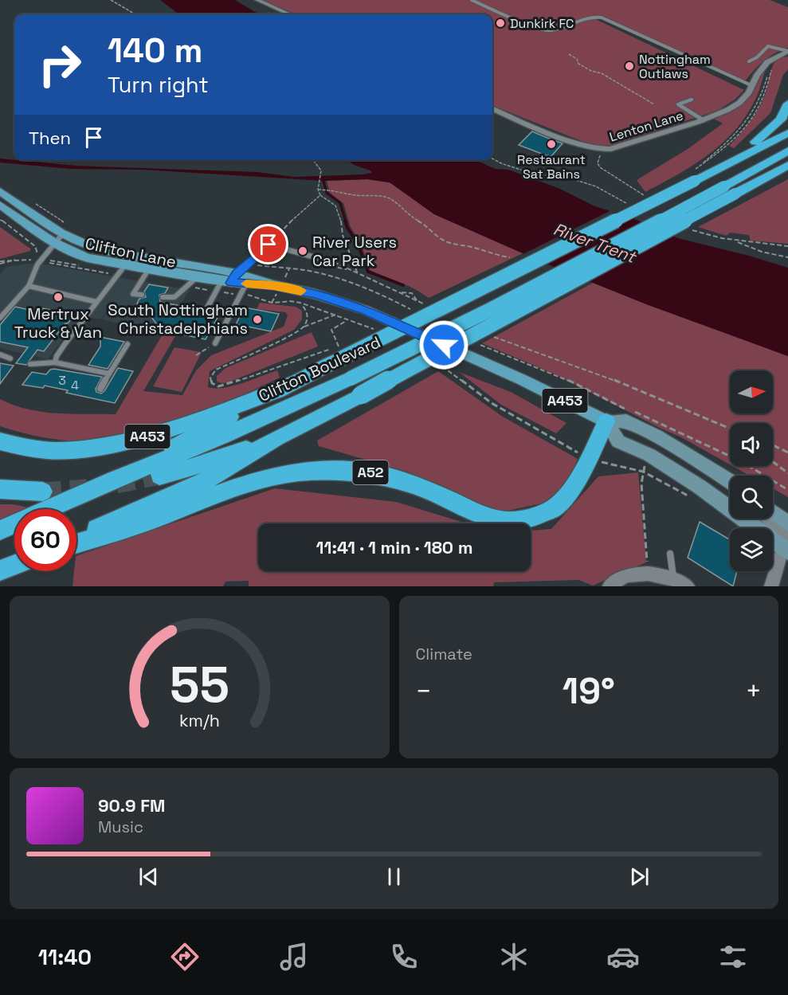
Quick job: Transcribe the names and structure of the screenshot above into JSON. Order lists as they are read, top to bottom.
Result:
{
  "streets": {
    "highway": ["Clifton Boulevard", "A453", "A52"],
    "main road": ["Clifton Lane"],
    "street": ["Lenton Lane"]
  },
  "crossings": [
    ["Clifton Lane", "A52"],
    ["Clifton Boulevard", "A453"]
  ],
  "water": ["River Trent"],
  "places": [
    "Dunkirk FC",
    "Nottingham Outlaws",
    "Restaurant Sat Bains",
    "River Users Car Park",
    "Mertrux Truck & Van",
    "South Nottingham Christadelphians"
  ],
  "house_numbers": ["3", "4"],
  "north": "right",
  "page": {
    "turn": ["140 m", "Turn right"],
    "then": "Then",
    "limit": "60",
    "trip": "11:41 · 1 min · 180 m",
    "tile": "Climate",
    "heat": ["−", "19°", "+"],
    "song": ["90.9 FM", "Music"],
    "tabs": "11:40",
    "gauge": ["55", "km/h"]
  }
}
